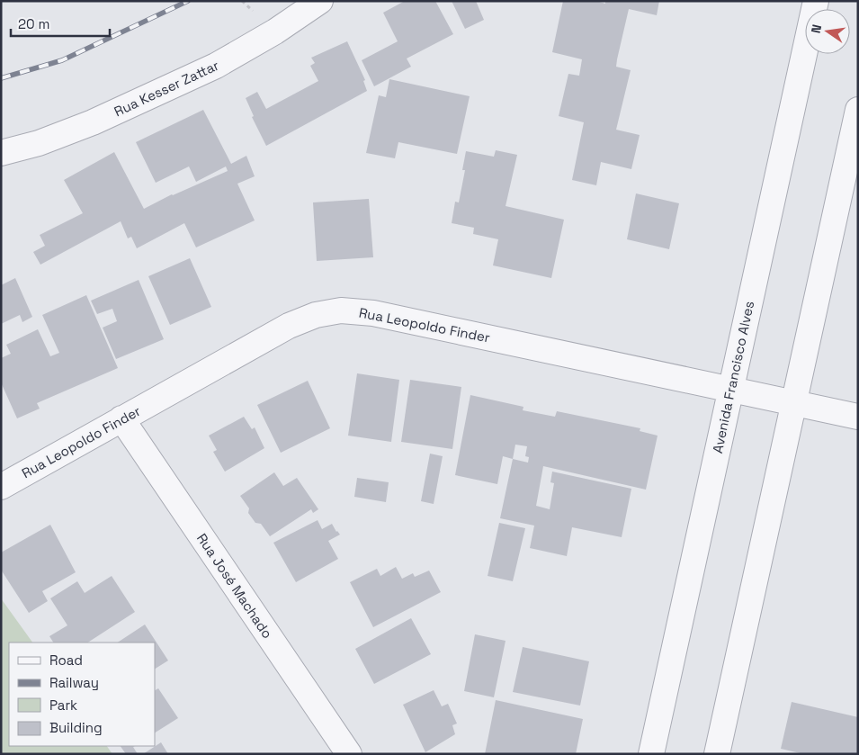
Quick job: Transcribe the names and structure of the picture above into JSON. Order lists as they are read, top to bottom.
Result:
{
  "streets": {
    "street": [
      "Rua Kesser Zattar",
      "Rua Leopoldo Finder",
      "Avenida Francisco Alves",
      "Rua José Machado"
    ]
  },
  "crossings": [
    ["Rua Leopoldo Finder", "Avenida Francisco Alves"],
    ["Rua Leopoldo Finder", "Rua José Machado"]
  ],
  "legend": [
    "Road",
    "Railway",
    "Park",
    "Building"
  ],
  "scale_bar": "20 m",
  "north": "left"
}
